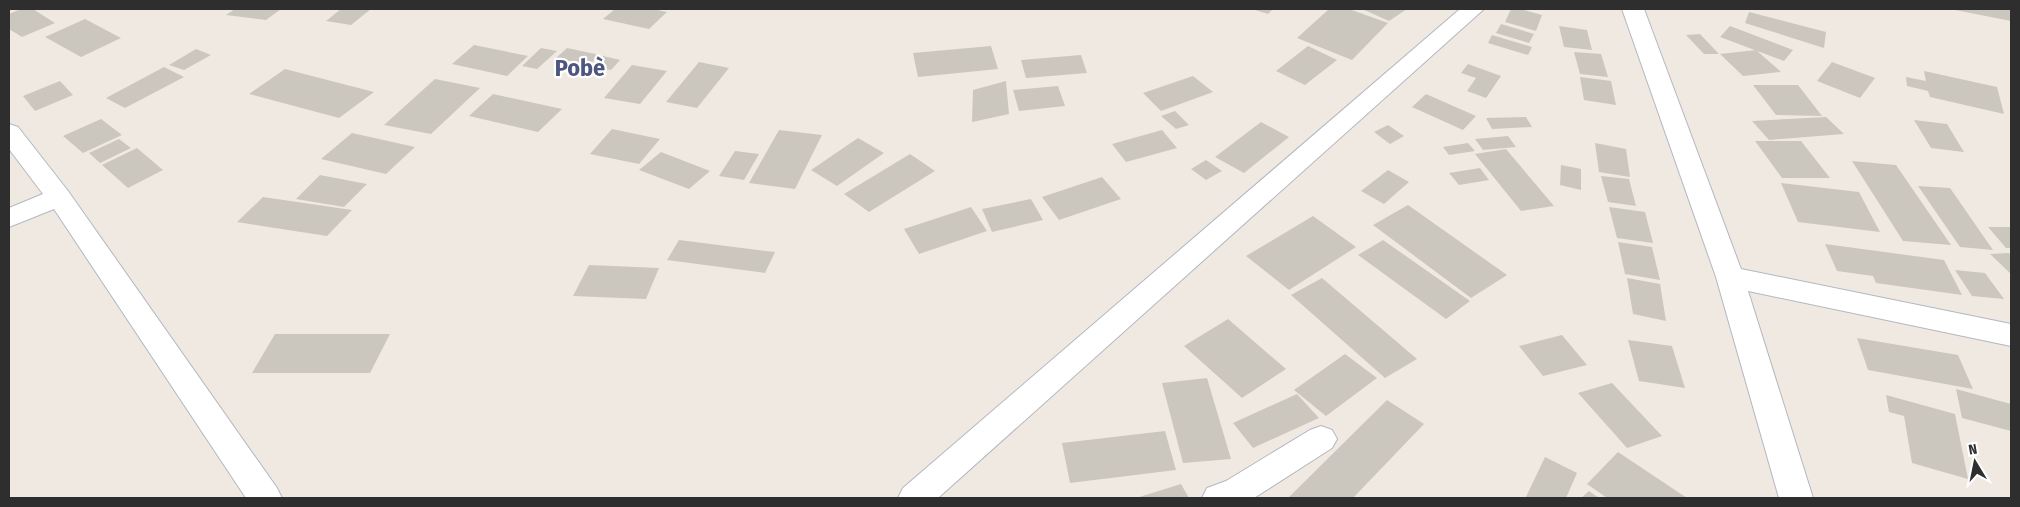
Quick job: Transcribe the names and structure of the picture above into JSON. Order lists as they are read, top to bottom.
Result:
{
  "districts": ["Pobè"],
  "north": "top"
}
